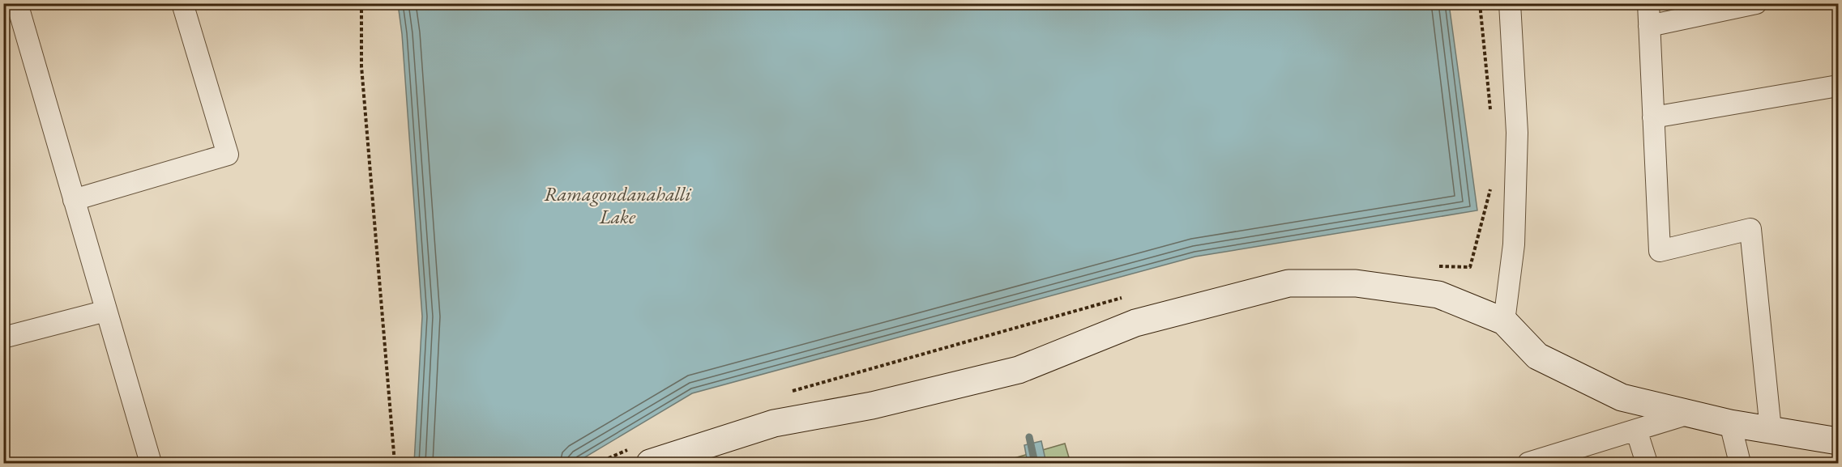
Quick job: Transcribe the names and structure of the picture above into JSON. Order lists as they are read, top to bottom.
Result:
{
  "water": ["Ramagondanahalli Lake"]
}
